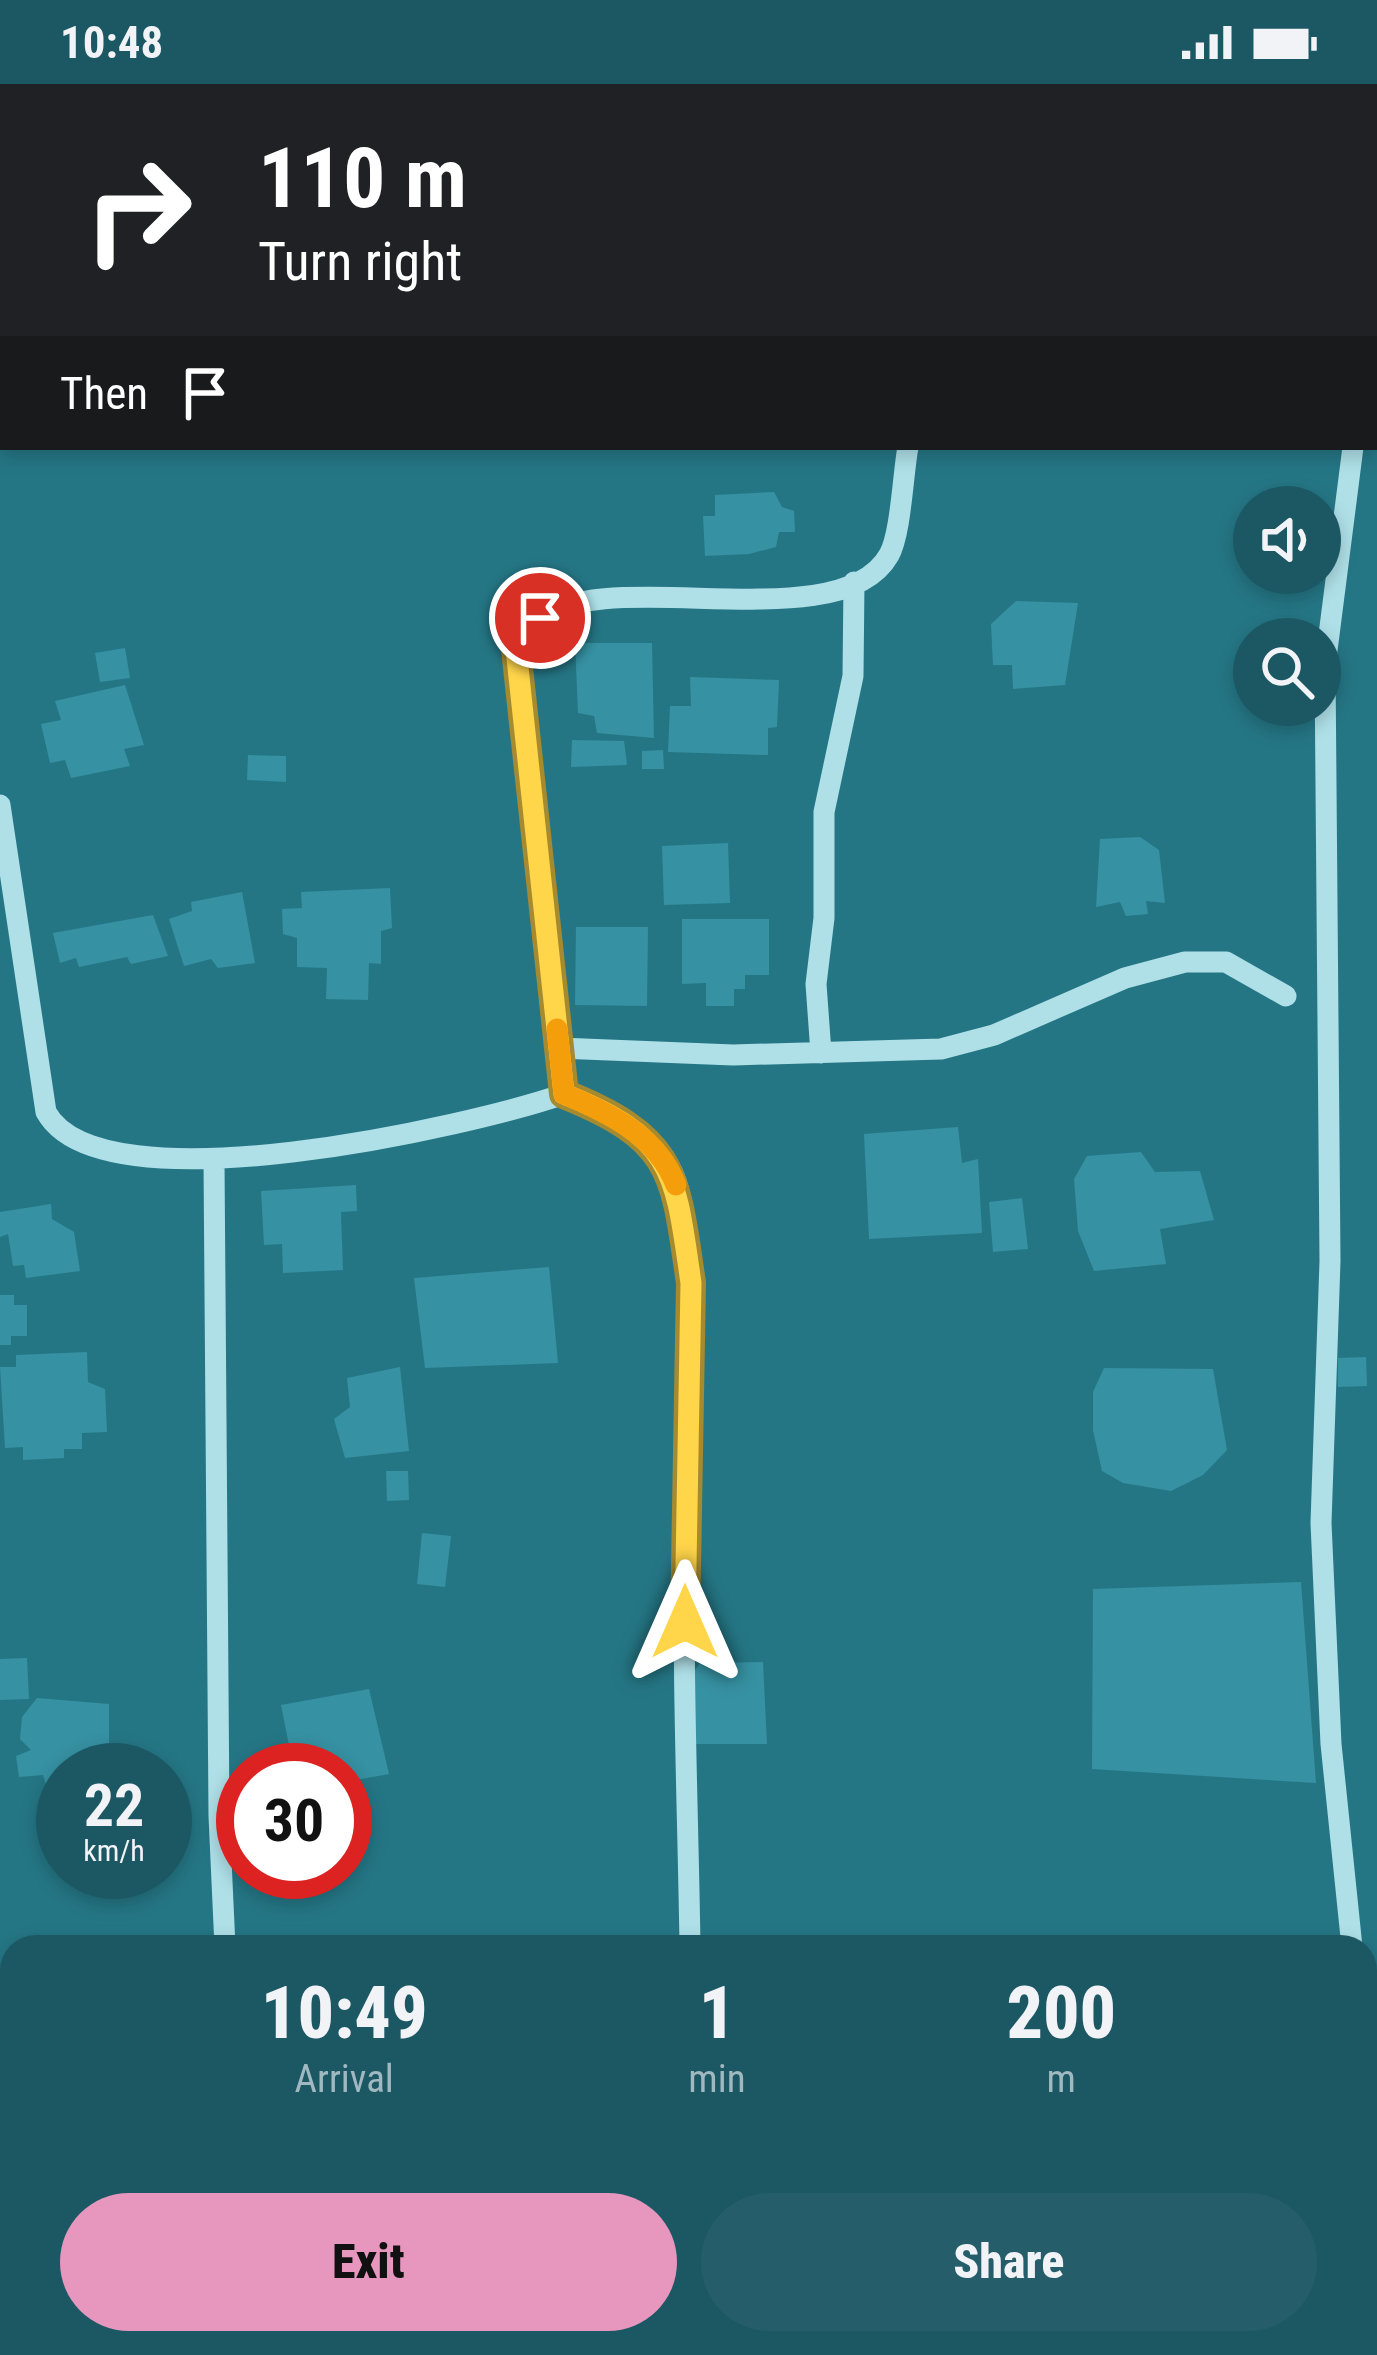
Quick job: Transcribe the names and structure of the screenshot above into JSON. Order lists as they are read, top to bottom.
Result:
{
  "page": {
    "status": "10:48",
    "turn": ["110 m", "Turn right"],
    "then": "Then",
    "speed": "22 km/h",
    "limit": "30",
    "eta": [
      "10:49",
      "Arrival",
      "1",
      "min",
      "200",
      "m"
    ],
    "buttons": ["Exit", "Share"]
  }
}
